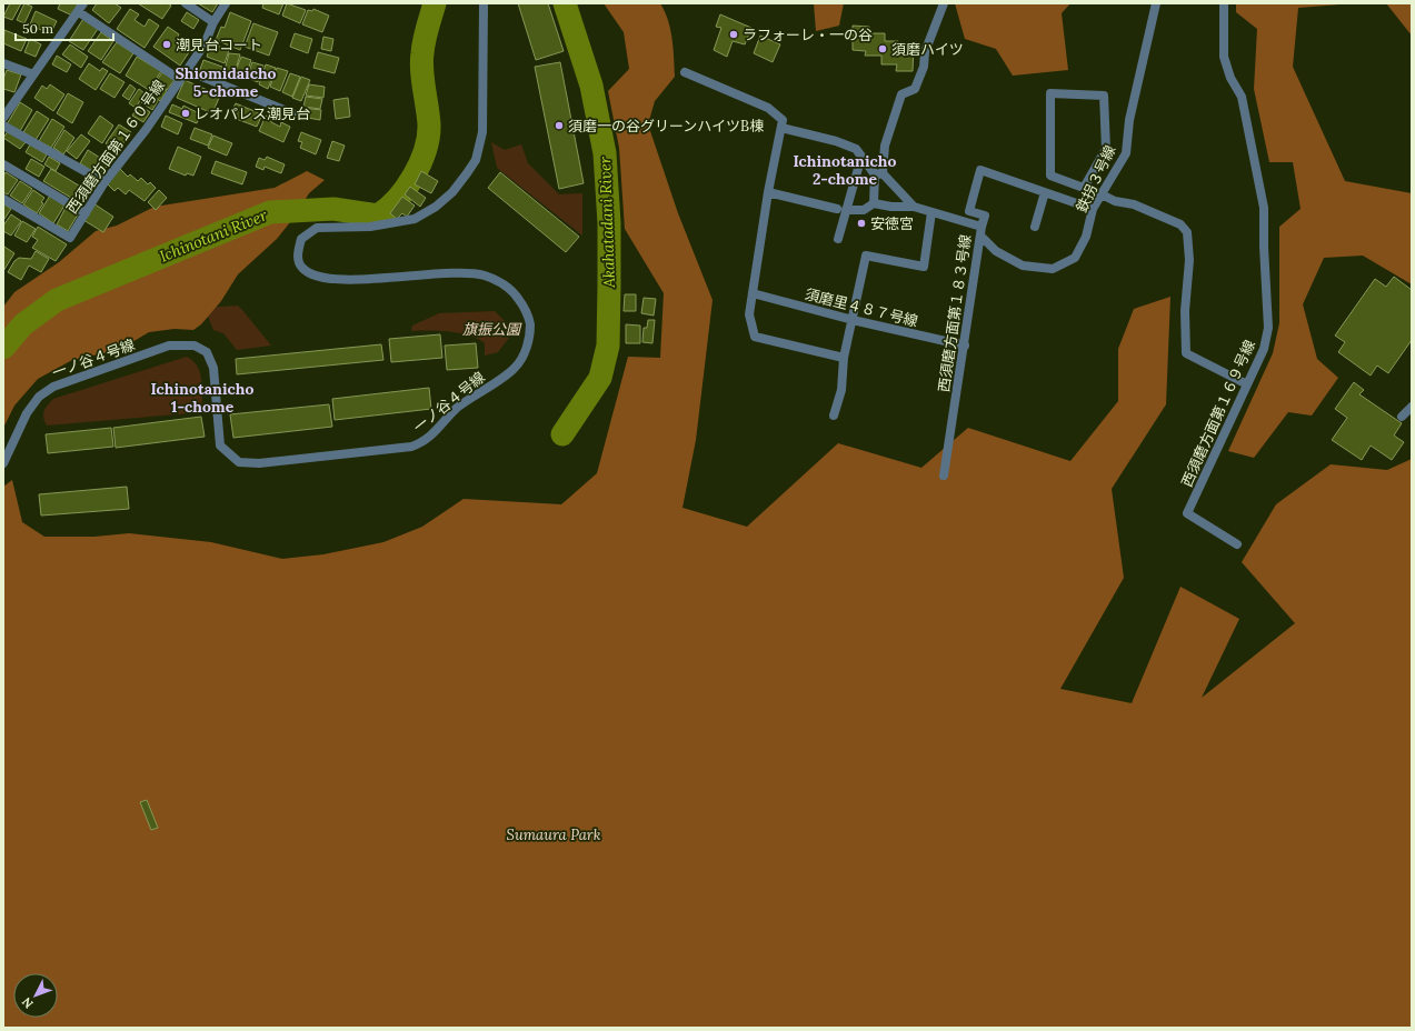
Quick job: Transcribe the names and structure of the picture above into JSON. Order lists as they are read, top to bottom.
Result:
{
  "streets": {
    "street": [
      "西須磨方面第１６０号線",
      "鉄拐３号線",
      "須磨里４８７号線",
      "西須磨方面第１８３号線",
      "一ノ谷４号線",
      "西須磨方面第１６９号線"
    ]
  },
  "crossings": [
    ["鉄拐３号線", "西須磨方面第１８３号線"],
    ["須磨里４８７号線", "西須磨方面第１８３号線"]
  ],
  "districts": ["Shiomidaicho 5-chome", "Ichinotanicho 2-chome", "Ichinotanicho 1-chome"],
  "water": ["Akahatadani River", "Ichinotani River"],
  "parks": ["旗振公園", "Sumaura Park"],
  "places": [
    "ラフォーレ・一の谷",
    "潮見台コート",
    "須磨ハイツ",
    "レオパレス潮見台",
    "須磨一の谷グリーンハイツB棟",
    "安徳宮"
  ],
  "scale_bar": "50 m",
  "north": "bottom left"
}
